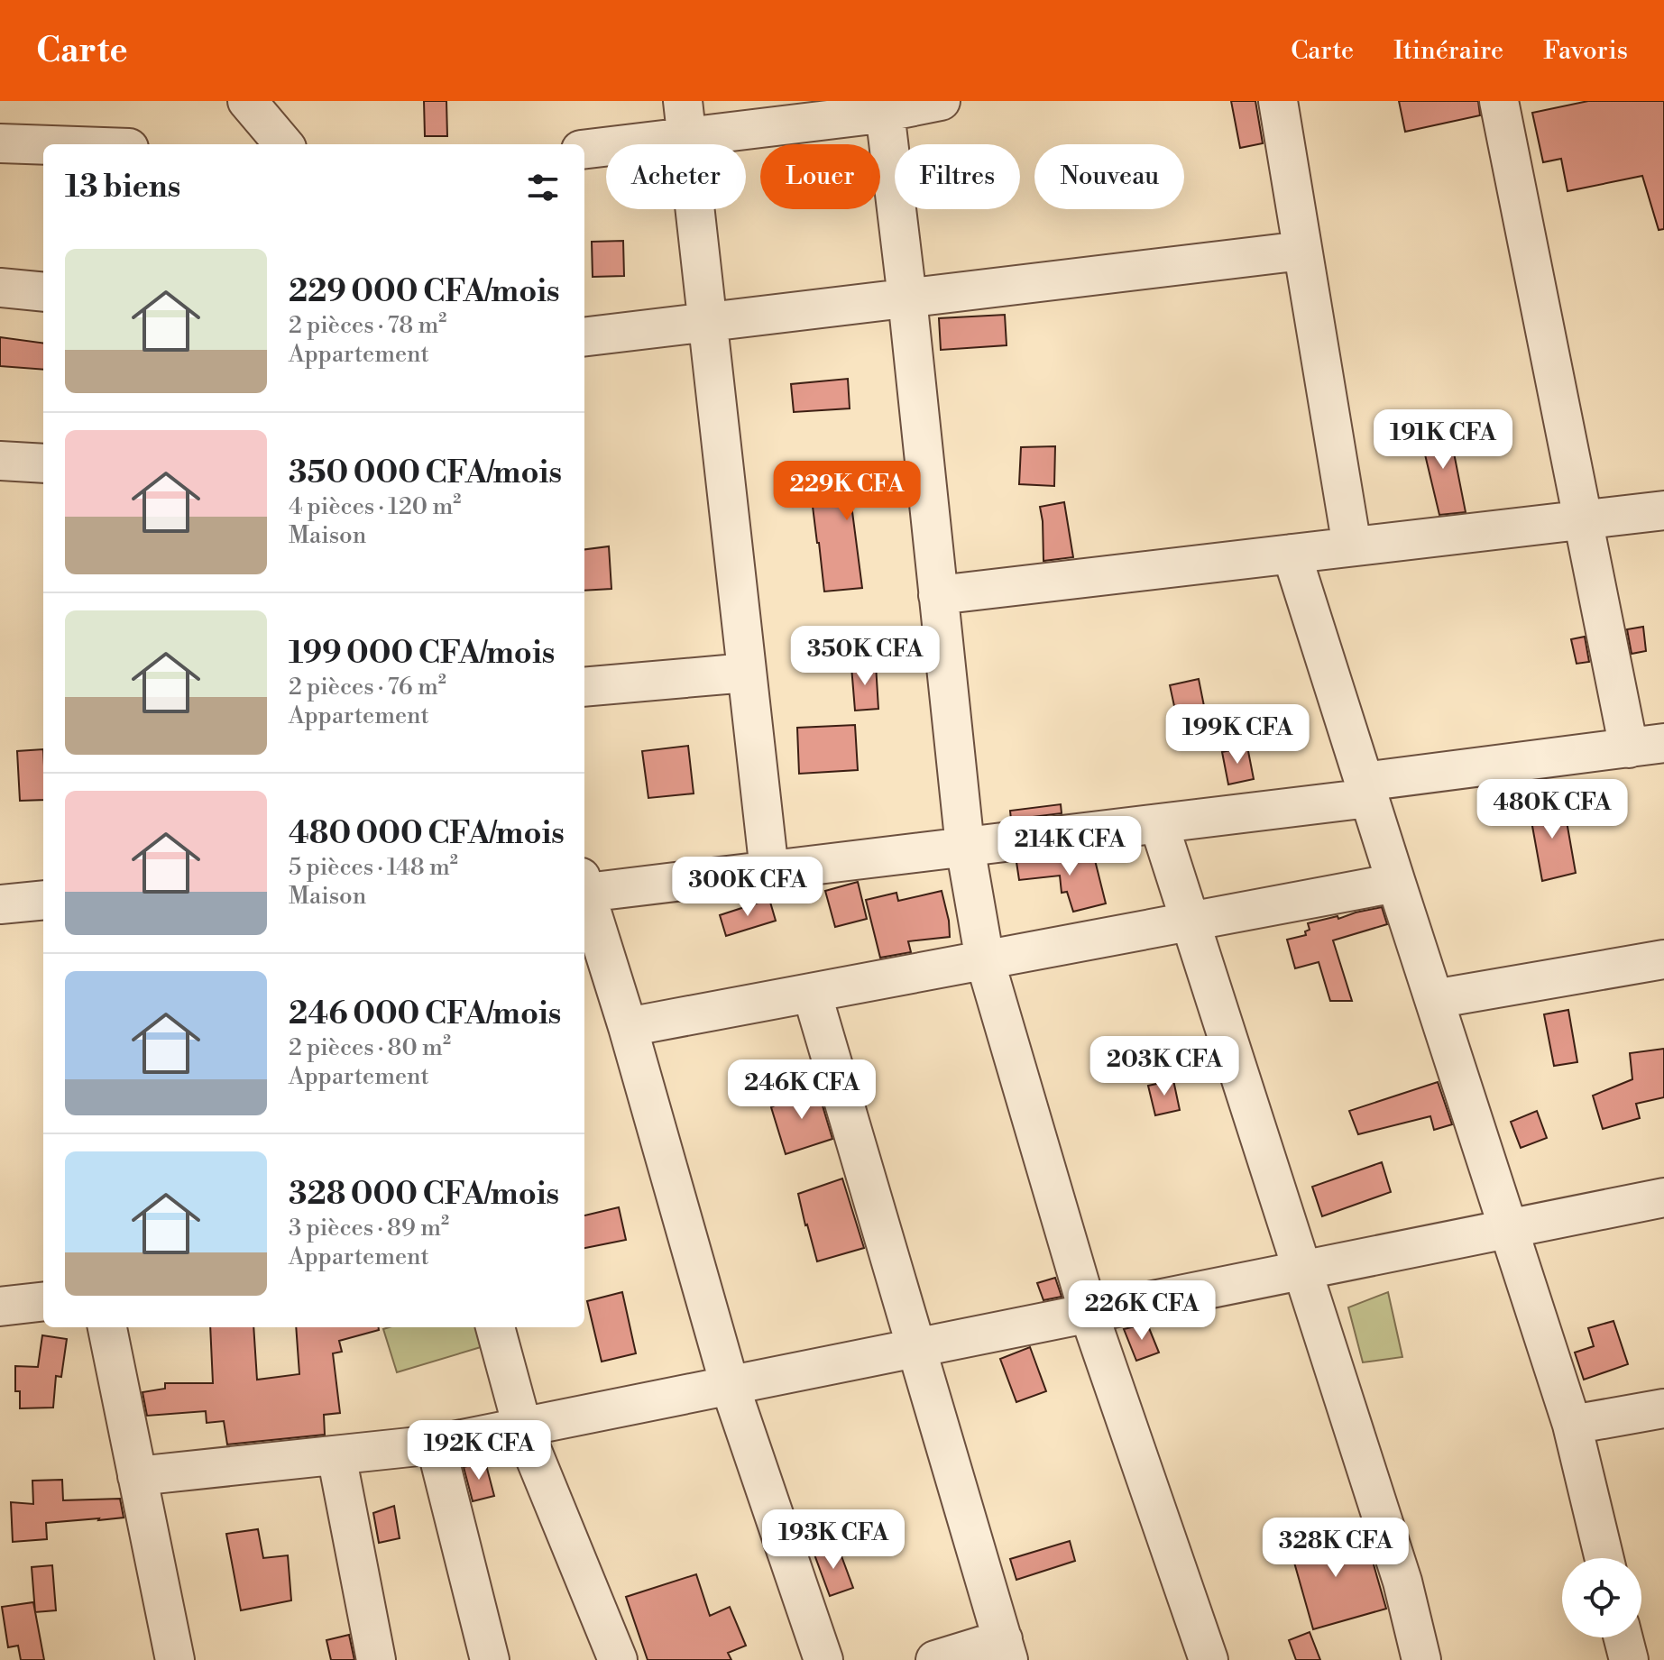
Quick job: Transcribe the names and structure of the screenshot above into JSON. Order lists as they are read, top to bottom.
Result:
{
  "page": {
    "header": "Carte",
    "nav": ["Carte", "Itinéraire", "Favoris"],
    "chip": [
      "Acheter",
      "Louer",
      "Filtres",
      "Nouveau"
    ],
    "heading": "13 biens",
    "list": [
      {
        "name": "229 000 CFA/mois",
        "note": "2 pièces · 78 m² · Appartement"
      },
      {
        "name": "350 000 CFA/mois",
        "note": "4 pièces · 120 m² · Maison"
      },
      {
        "name": "199 000 CFA/mois",
        "note": "2 pièces · 76 m² · Appartement"
      },
      {
        "name": "480 000 CFA/mois",
        "note": "5 pièces · 148 m² · Maison"
      },
      {
        "name": "246 000 CFA/mois",
        "note": "2 pièces · 80 m² · Appartement"
      },
      {
        "name": "328 000 CFA/mois",
        "note": "3 pièces · 89 m² · Appartement"
      }
    ],
    "price": [
      "191K CFA",
      "229K CFA",
      "350K CFA",
      "199K CFA",
      "480K CFA",
      "214K CFA",
      "300K CFA",
      "203K CFA",
      "246K CFA",
      "226K CFA",
      "192K CFA",
      "193K CFA",
      "328K CFA"
    ]
  }
}
